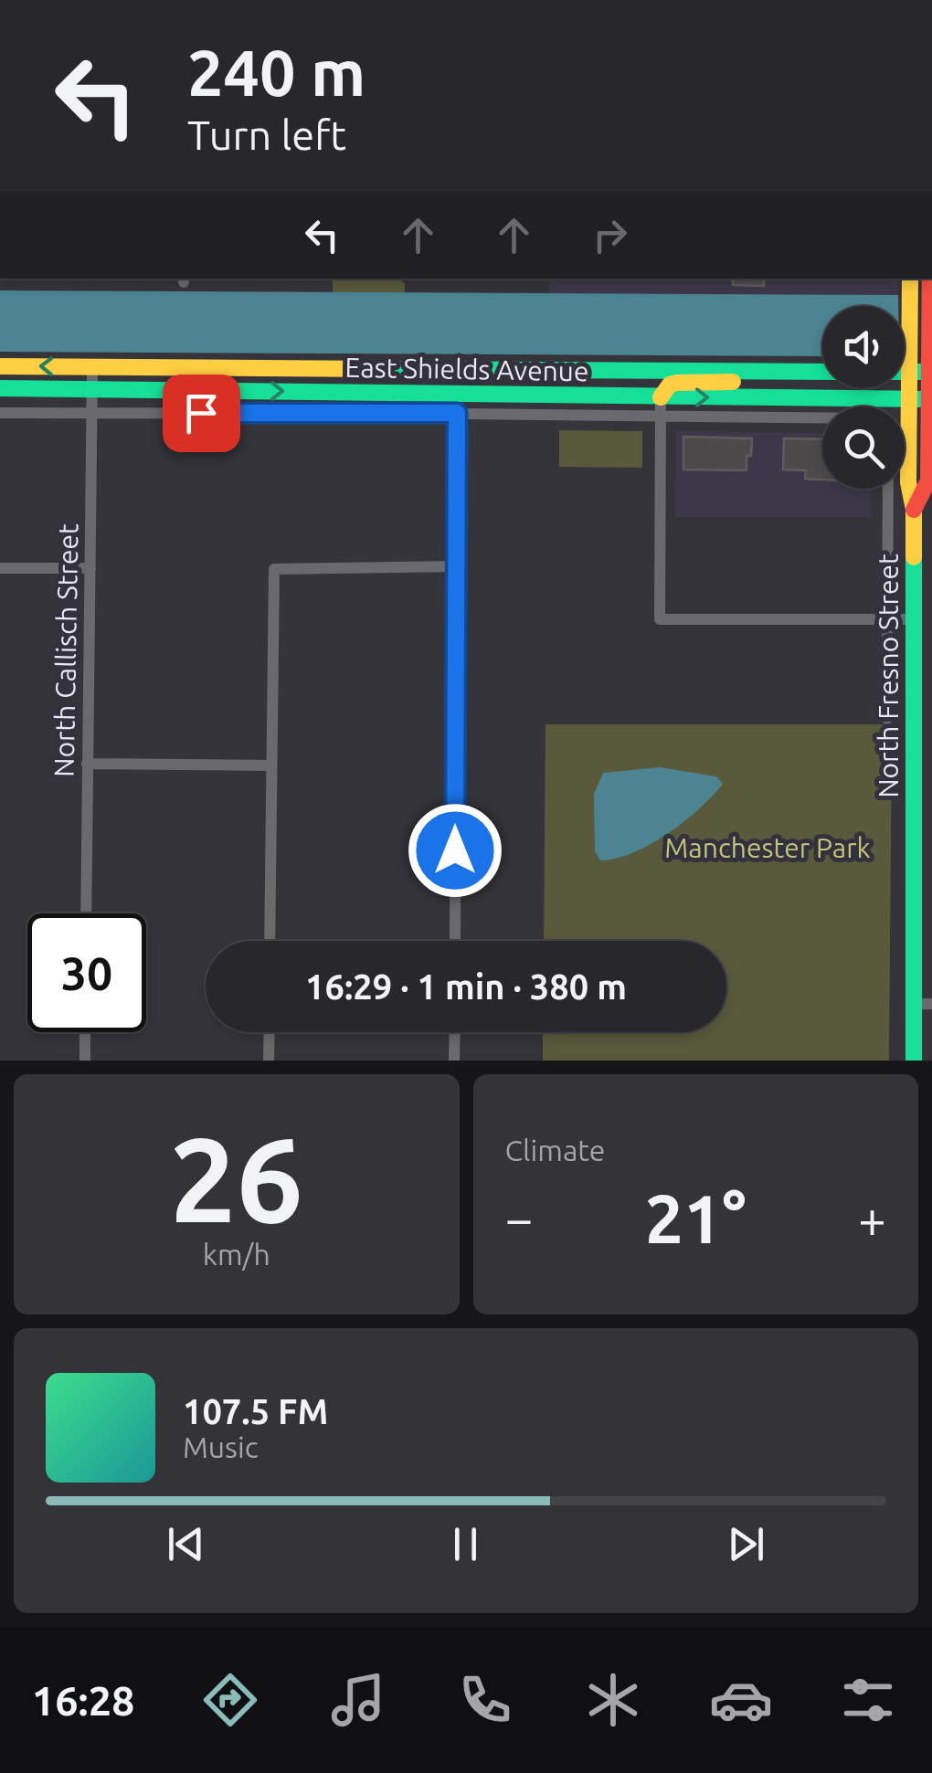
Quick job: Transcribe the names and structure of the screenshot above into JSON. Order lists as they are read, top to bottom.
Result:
{
  "streets": {
    "main road": ["East Shields Avenue", "North Fresno Street"],
    "street": ["North Callisch Street"]
  },
  "crossings": [
    ["East Shields Avenue", "North Callisch Street"],
    ["East Shields Avenue", "North Fresno Street"]
  ],
  "parks": ["Manchester Park"],
  "page": {
    "turn": ["240 m", "Turn left"],
    "limit": "30",
    "trip": "16:29 · 1 min · 380 m",
    "tile": [
      ["26", "km/h"],
      "Climate"
    ],
    "heat": ["−", "21°", "+"],
    "song": ["107.5 FM", "Music"],
    "tabs": "16:28"
  }
}
